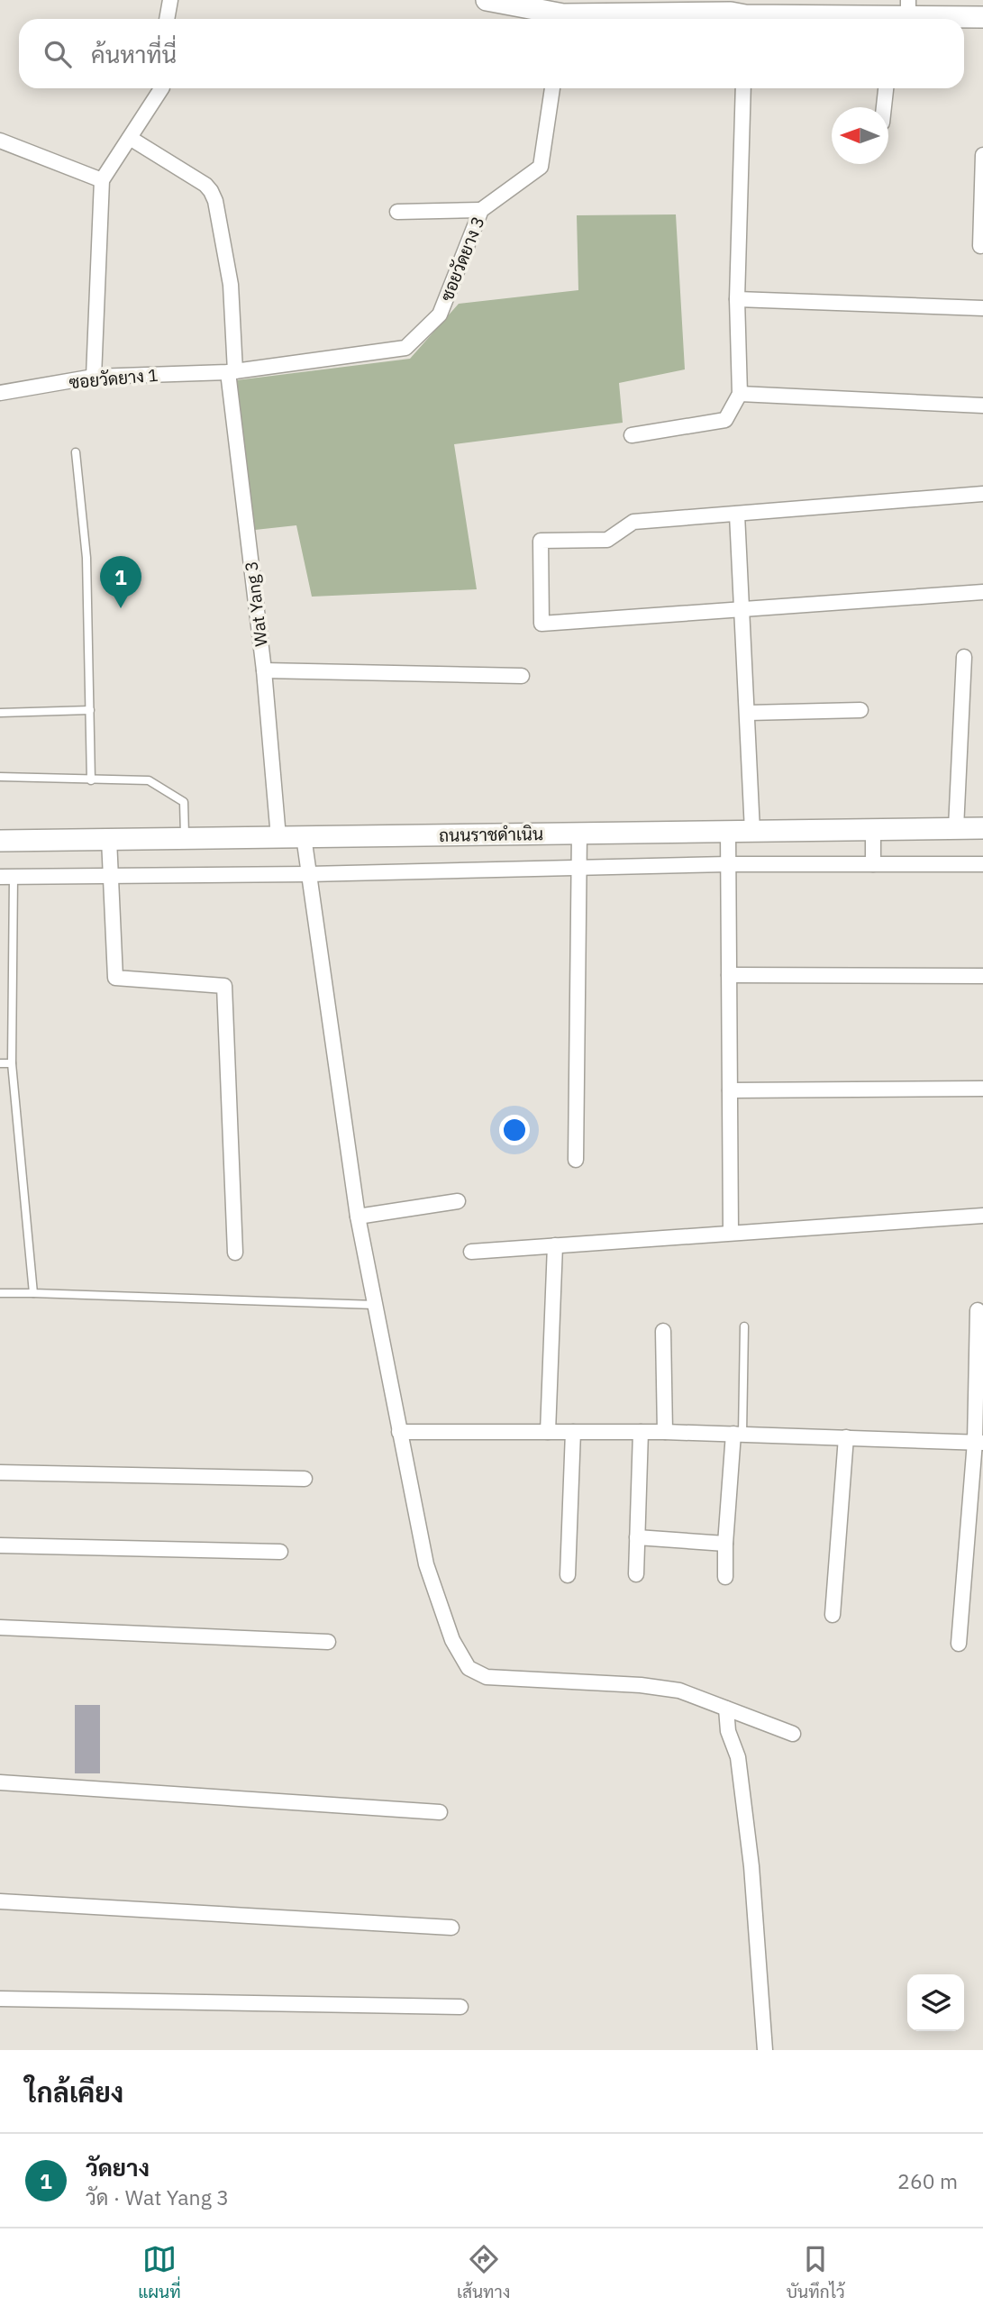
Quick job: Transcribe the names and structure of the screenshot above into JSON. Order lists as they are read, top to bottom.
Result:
{
  "streets": {
    "main road": ["ถนนราชดำเนิน"],
    "street": ["ซอยวัดยาง 3", "ซอยวัดยาง 1", "Wat Yang 3"]
  },
  "crossings": [
    ["ซอยวัดยาง 3", "ซอยวัดยาง 1"],
    ["ซอยวัดยาง 3", "Wat Yang 3"],
    ["ซอยวัดยาง 1", "Wat Yang 3"],
    ["Wat Yang 3", "ถนนราชดำเนิน"]
  ],
  "north": "left",
  "page": {
    "search": "ค้นหาที่นี่",
    "pins": "1",
    "heading": "ใกล้เคียง",
    "list": [
      {
        "mark": "1",
        "name": "วัดยาง",
        "note": "วัด · Wat Yang 3",
        "value": "260 m"
      }
    ],
    "nav": ["แผนที่", "เส้นทาง", "บันทึกไว้"]
  }
}
